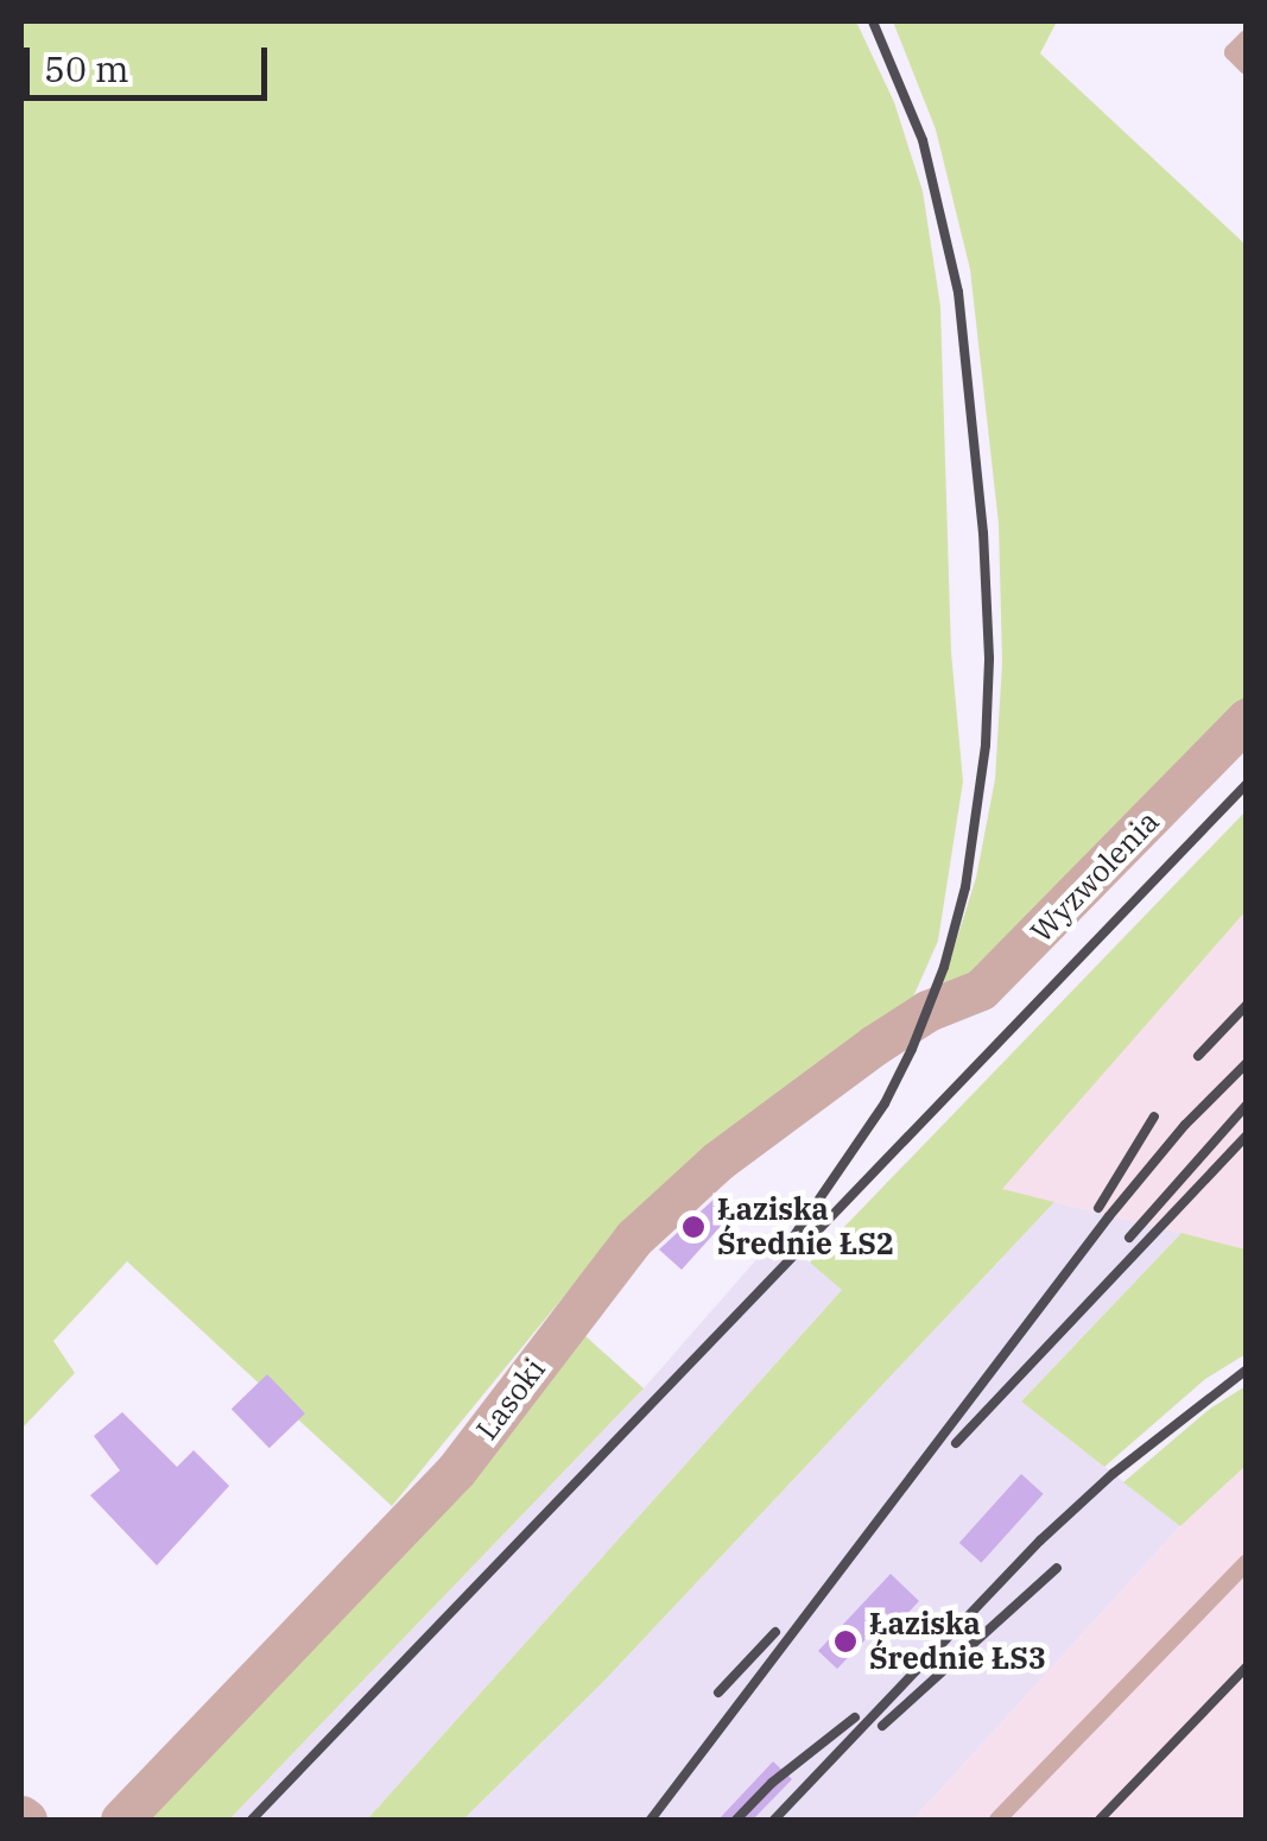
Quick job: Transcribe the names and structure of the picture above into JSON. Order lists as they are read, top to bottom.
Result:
{
  "streets": {
    "street": ["Wyzwolenia", "Lasoki"]
  },
  "crossings": [
    ["Wyzwolenia", "Lasoki"]
  ],
  "places": ["Łaziska Średnie ŁS2", "Łaziska Średnie ŁS3"],
  "scale_bar": "50 m"
}
